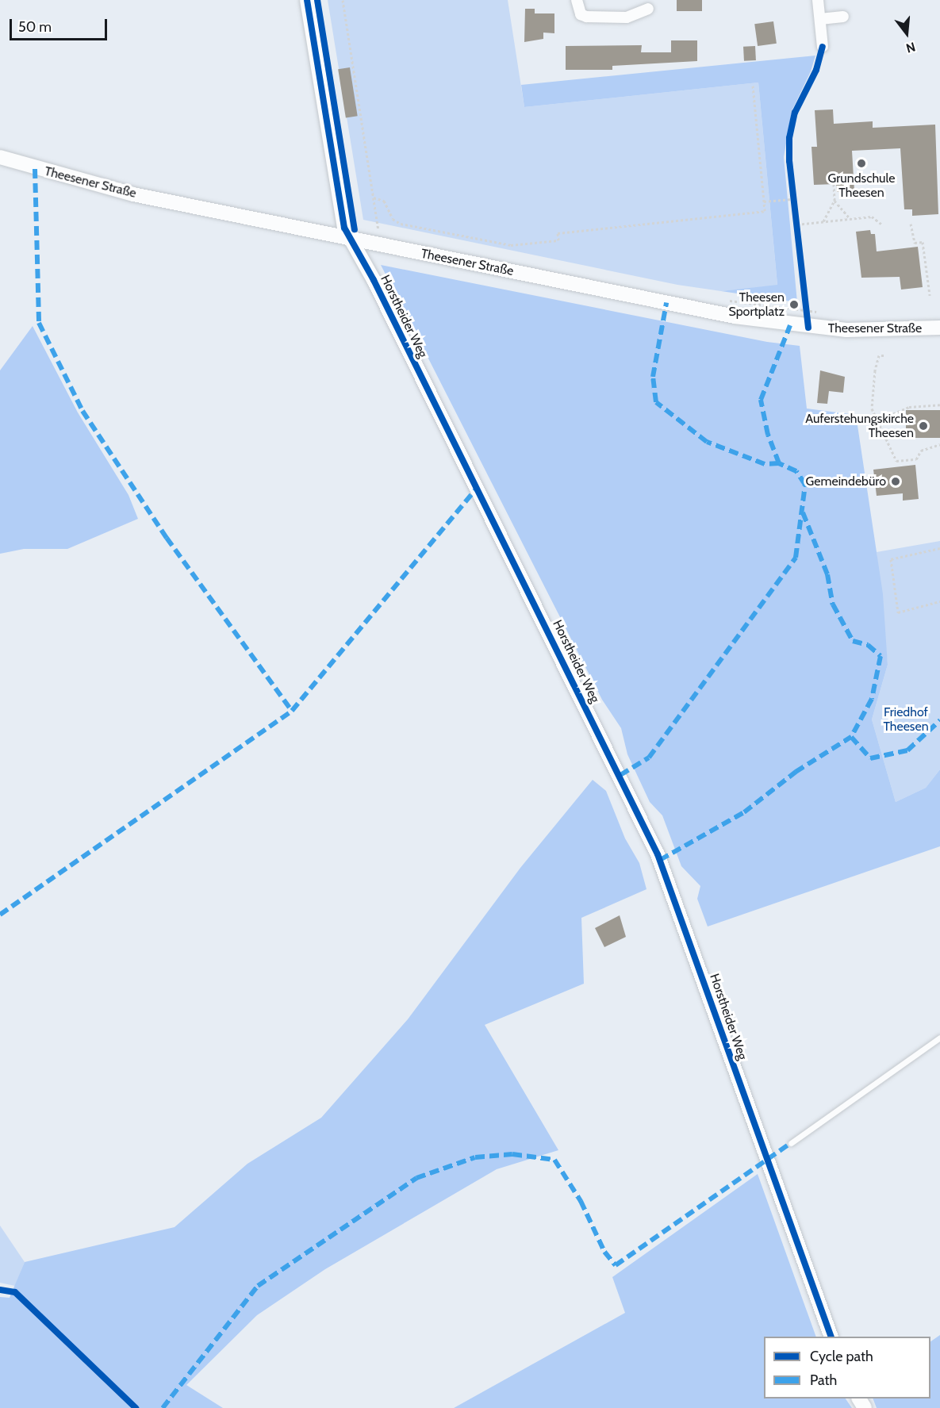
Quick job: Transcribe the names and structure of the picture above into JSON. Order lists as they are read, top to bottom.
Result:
{
  "streets": {
    "street": ["Theesener Straße", "Horstheider Weg"]
  },
  "crossings": [
    ["Theesener Straße", "Horstheider Weg"]
  ],
  "parks": ["Friedhof Theesen"],
  "places": [
    "Grundschule Theesen",
    "Theesen Sportplatz",
    "Auferstehungskirche Theesen",
    "Gemeindebüro"
  ],
  "legend": ["Cycle path", "Path"],
  "scale_bar": "50 m",
  "north": "bottom"
}
